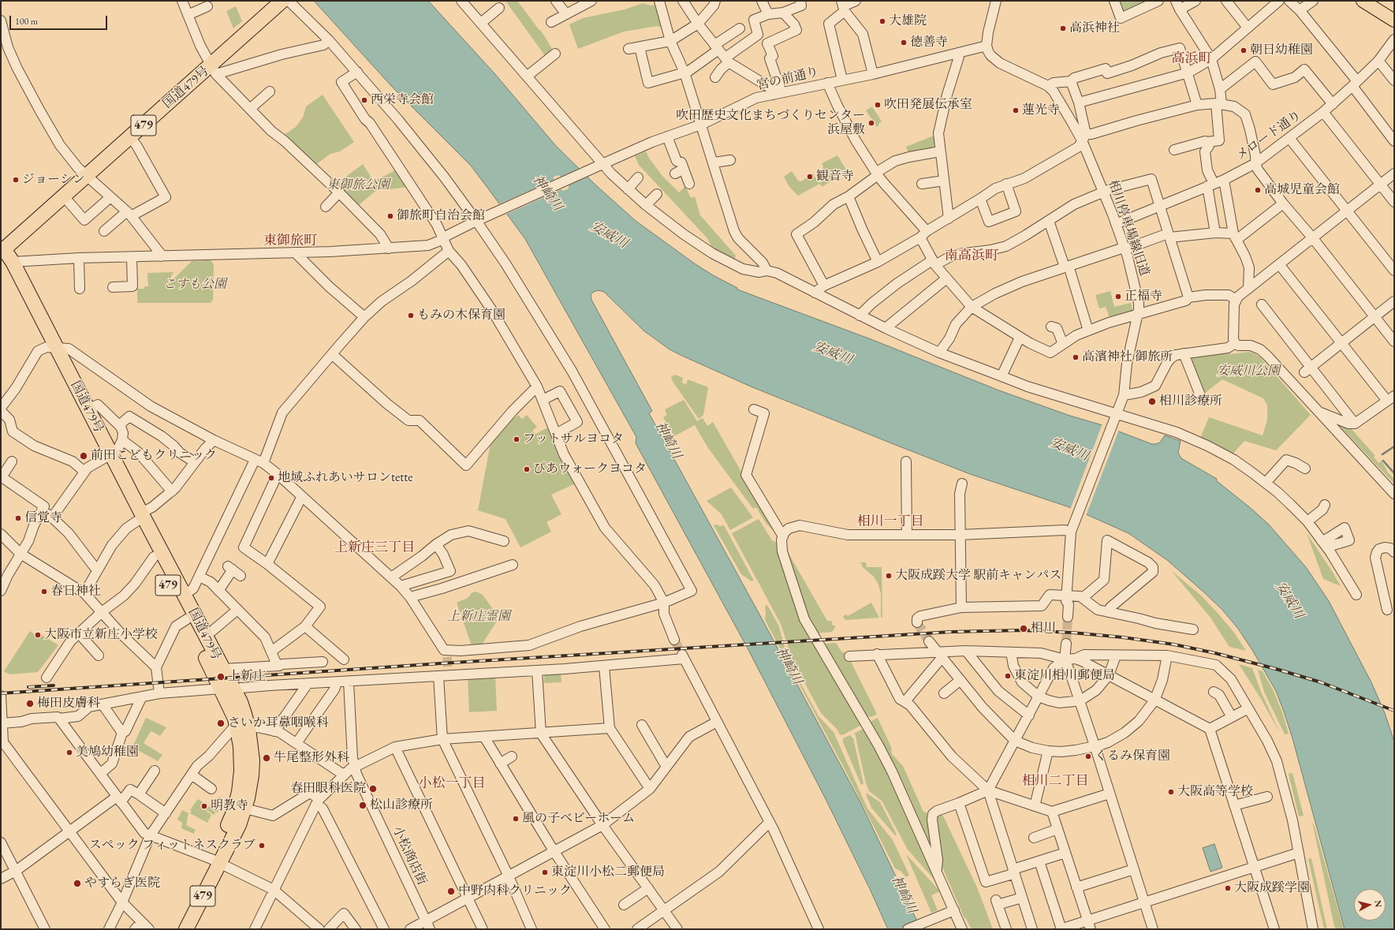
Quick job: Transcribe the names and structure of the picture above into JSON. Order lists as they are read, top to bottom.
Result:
{
  "streets": {
    "highway": ["国道479号", "479"],
    "street": [
      "宮の前通り",
      "メロード通り",
      "相川停車場線旧道",
      "小松商店街"
    ]
  },
  "crossings": [
    ["宮の前通り", "相川停車場線旧道"],
    ["メロード通り", "相川停車場線旧道"]
  ],
  "districts": [
    "高浜町",
    "東御旅町",
    "南高浜町",
    "相川一丁目",
    "上新庄三丁目",
    "相川二丁目",
    "小松一丁目"
  ],
  "water": ["神崎川", "安威川"],
  "parks": [
    "東御旅公園",
    "こすも公園",
    "安威川公園",
    "上新庄霊園"
  ],
  "places": [
    "大雄院",
    "高浜神社",
    "徳善寺",
    "朝日幼稚園",
    "西栄寺会館",
    "吹田発展伝承室",
    "蓮光寺",
    "吹田歴史文化まちづくりセンター 浜屋敷",
    "観音寺",
    "ジョーシン",
    "高城児童会館",
    "御旅町自治会館",
    "正福寺",
    "もみの木保育園",
    "高濱神社 御旅所",
    "相川診療所",
    "フットサルヨコタ",
    "前田こどもクリニック",
    "ぴあウォークヨコタ",
    "地域ふれあいサロンtette",
    "信覚寺",
    "大阪成蹊大学 駅前キャンパス",
    "春日神社",
    "相川",
    "大阪市立新庄小学校",
    "東淀川相川郵便局",
    "上新庄",
    "梅田皮膚科",
    "さいか耳鼻咽喉科",
    "美鳩幼稚園",
    "くるみ保育園",
    "牛尾整形外科",
    "春田眼科医院",
    "大阪高等学校",
    "松山診療所",
    "明教寺",
    "風の子ベビーホーム",
    "スペック フィットネスクラブ",
    "東淀川小松二郵便局",
    "やすらぎ医院",
    "大阪成蹊学園",
    "中野内科クリニック"
  ],
  "scale_bar": "100 m",
  "north": "right"
}
